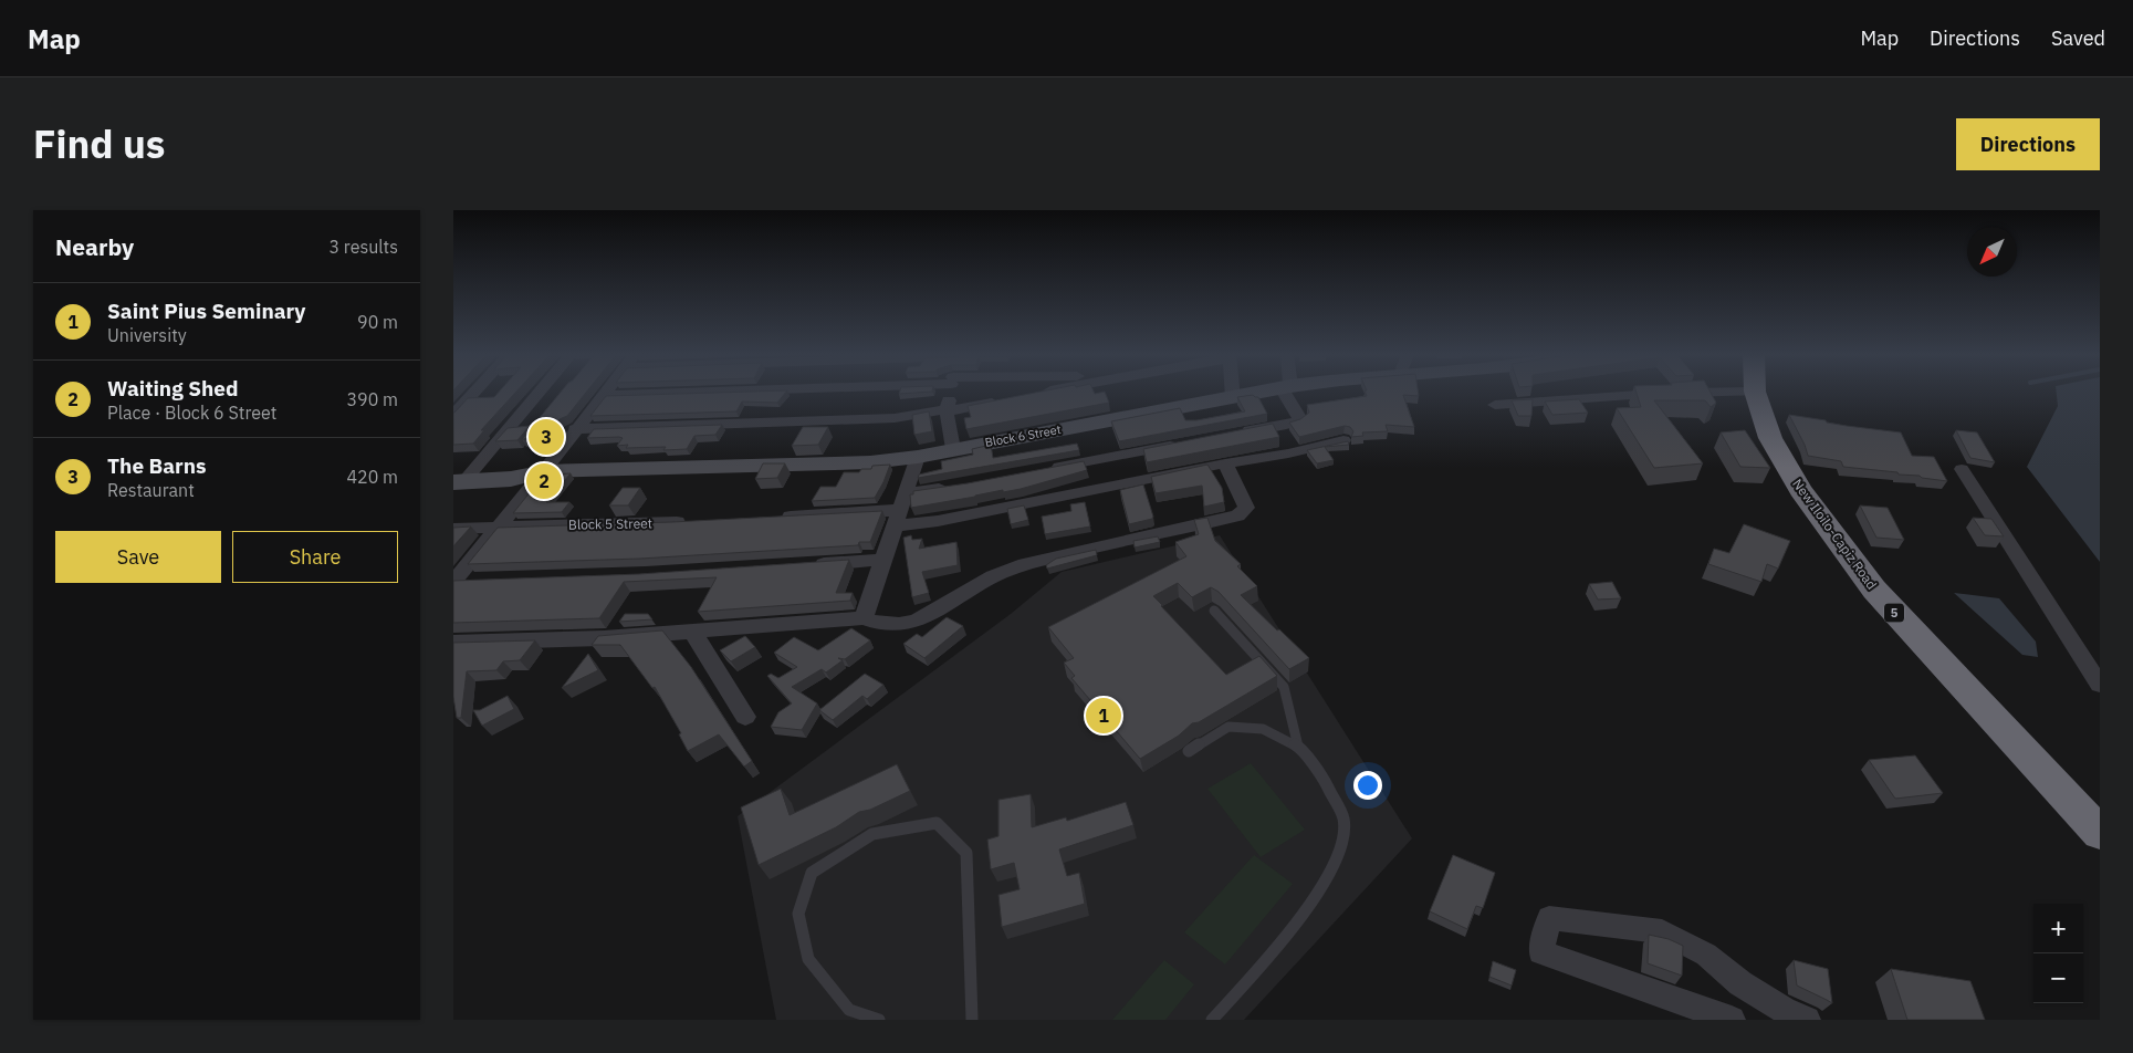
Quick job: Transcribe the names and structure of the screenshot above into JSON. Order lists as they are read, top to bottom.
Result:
{
  "streets": {
    "highway": ["New Iloilo-Capiz Road", "5"],
    "street": ["Block 6 Street", "Block 5 Street"]
  },
  "north": "bottom left",
  "page": {
    "header": "Map",
    "nav": ["Map", "Directions", "Saved"],
    "title": "Find us",
    "buttons": [
      "Directions",
      ["Save", "Share"]
    ],
    "heading": ["Nearby", "3 results"],
    "list": [
      {
        "mark": "1",
        "name": "Saint Pius Seminary",
        "note": "University",
        "value": "90 m"
      },
      {
        "mark": "2",
        "name": "Waiting Shed",
        "note": "Place · Block 6 Street",
        "value": "390 m"
      },
      {
        "mark": "3",
        "name": "The Barns",
        "note": "Restaurant",
        "value": "420 m"
      }
    ],
    "pins": ["3", "2", "1"],
    "map_buttons": ["+", "−"]
  }
}
